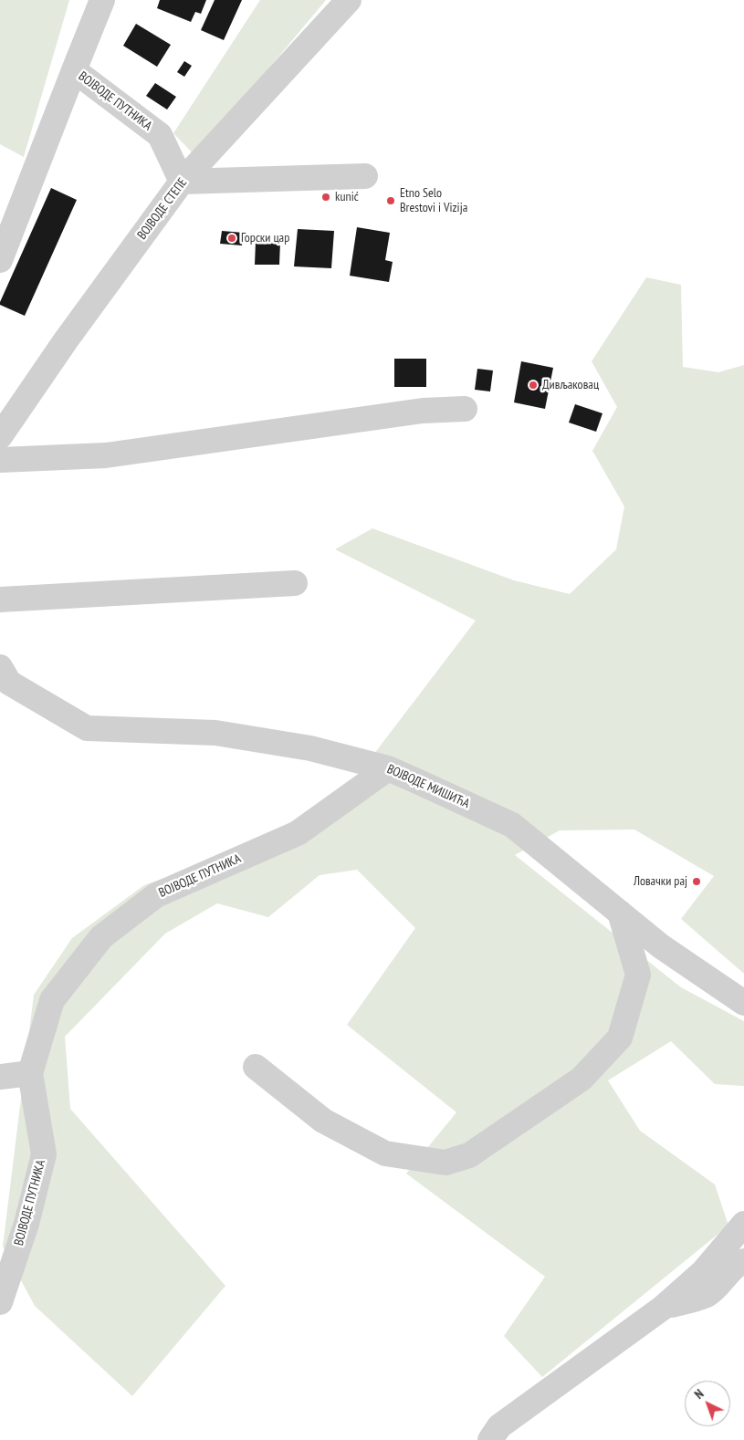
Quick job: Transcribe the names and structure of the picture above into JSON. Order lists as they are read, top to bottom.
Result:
{
  "streets": {
    "street": ["ВОЈВОДЕ ПУТНИКА", "ВОЈВОДЕ СТЕПЕ", "ВОЈВОДЕ МИШИЋА"]
  },
  "crossings": [
    ["ВОЈВОДЕ ПУТНИКА", "ВОЈВОДЕ СТЕПЕ"],
    ["ВОЈВОДЕ ПУТНИКА", "ВОЈВОДЕ МИШИЋА"]
  ],
  "places": [
    "kunić",
    "Etno Selo Brestovi i Vizija",
    "Горски цар",
    "Дивљаковац",
    "Ловачки рај"
  ],
  "north": "top left"
}
